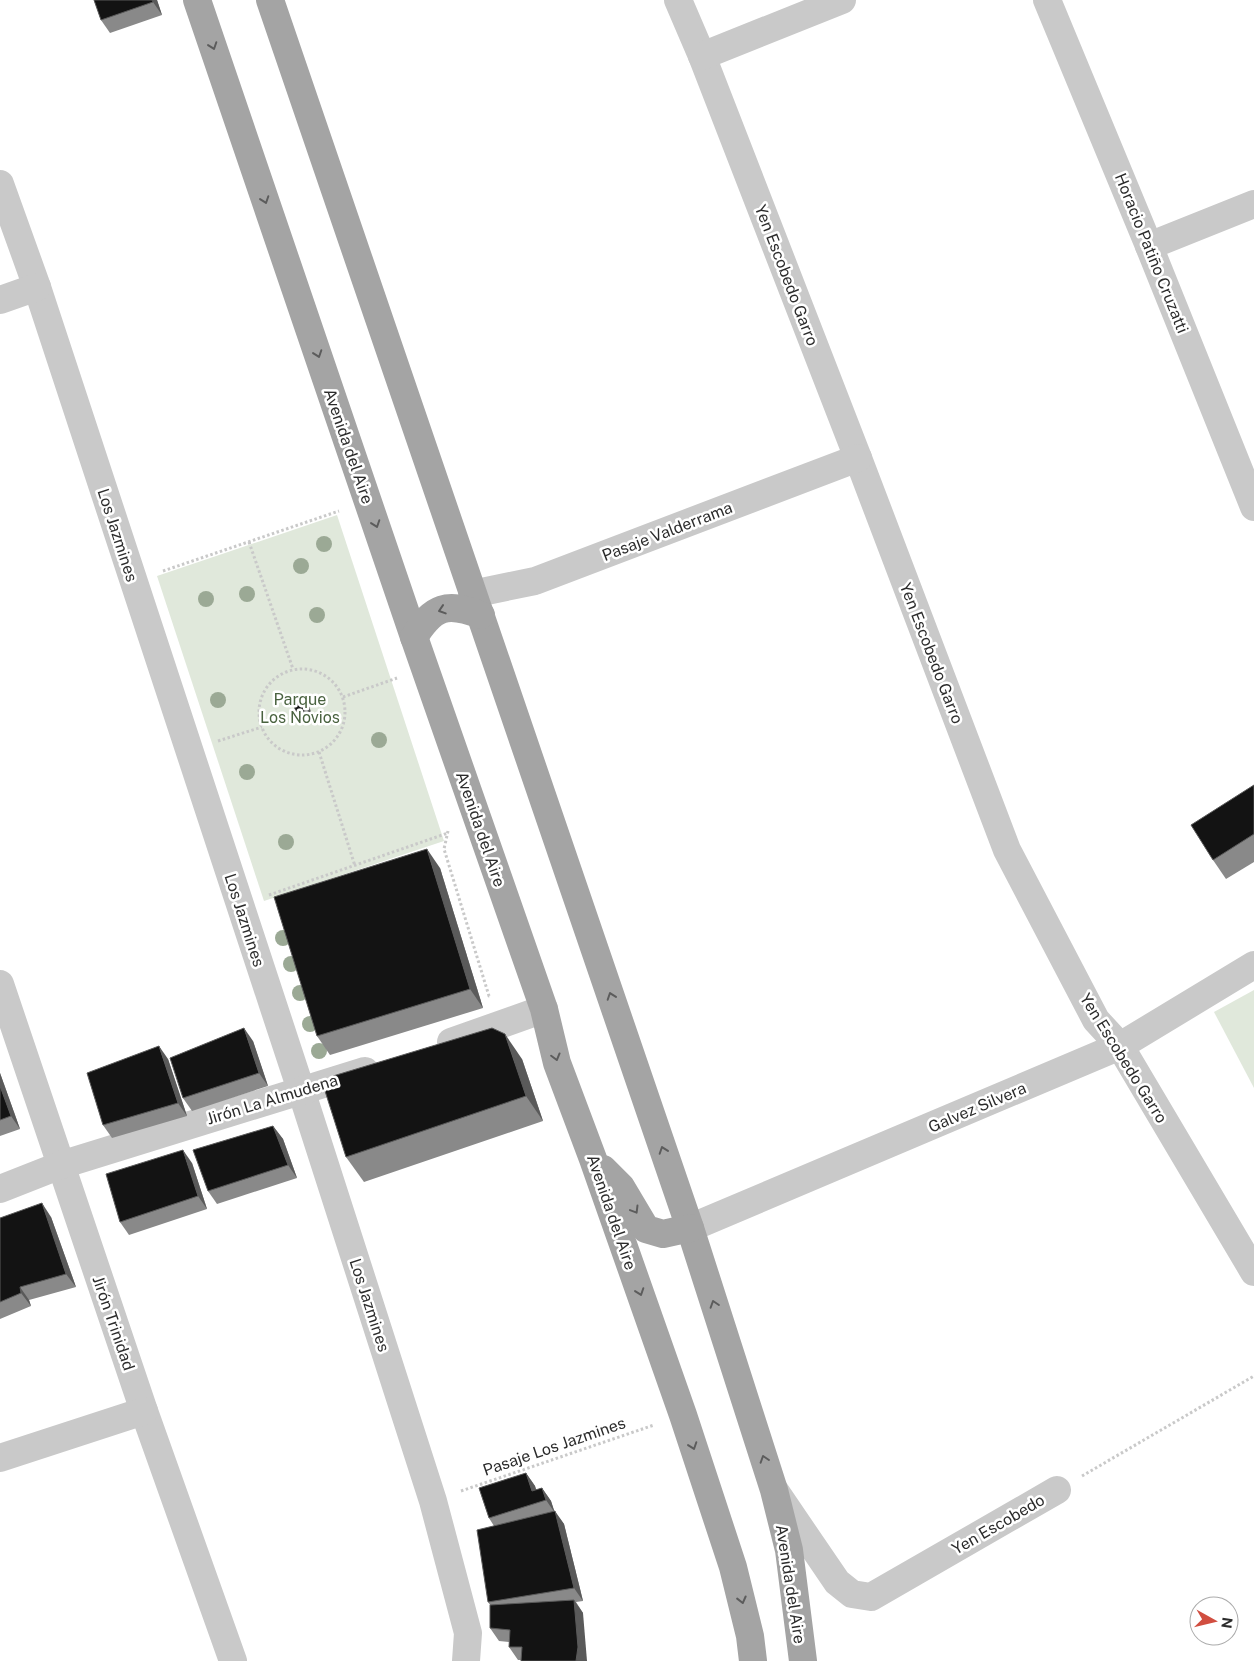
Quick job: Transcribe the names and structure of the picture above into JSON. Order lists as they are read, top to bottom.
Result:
{
  "streets": {
    "main road": ["Avenida del Aire"],
    "street": [
      "Horacio Patiño Cruzatti",
      "Yen Escobedo Garro",
      "Pasaje Valderrama",
      "Los Jazmines",
      "Jirón La Almudena",
      "Galvez Silvera",
      "Jirón Trinidad",
      "Yen Escobedo"
    ],
    "path": ["Pasaje Los Jazmines"]
  },
  "crossings": [
    ["Yen Escobedo Garro", "Pasaje Valderrama"],
    ["Yen Escobedo Garro", "Galvez Silvera"],
    ["Avenida del Aire", "Pasaje Valderrama"],
    ["Avenida del Aire", "Galvez Silvera"],
    ["Avenida del Aire", "Pasaje Los Jazmines"],
    ["Avenida del Aire", "Yen Escobedo"],
    ["Los Jazmines", "Jirón La Almudena"],
    ["Los Jazmines", "Pasaje Los Jazmines"],
    ["Jirón La Almudena", "Jirón Trinidad"]
  ],
  "parks": ["Parque Los Novios"],
  "north": "right"
}
